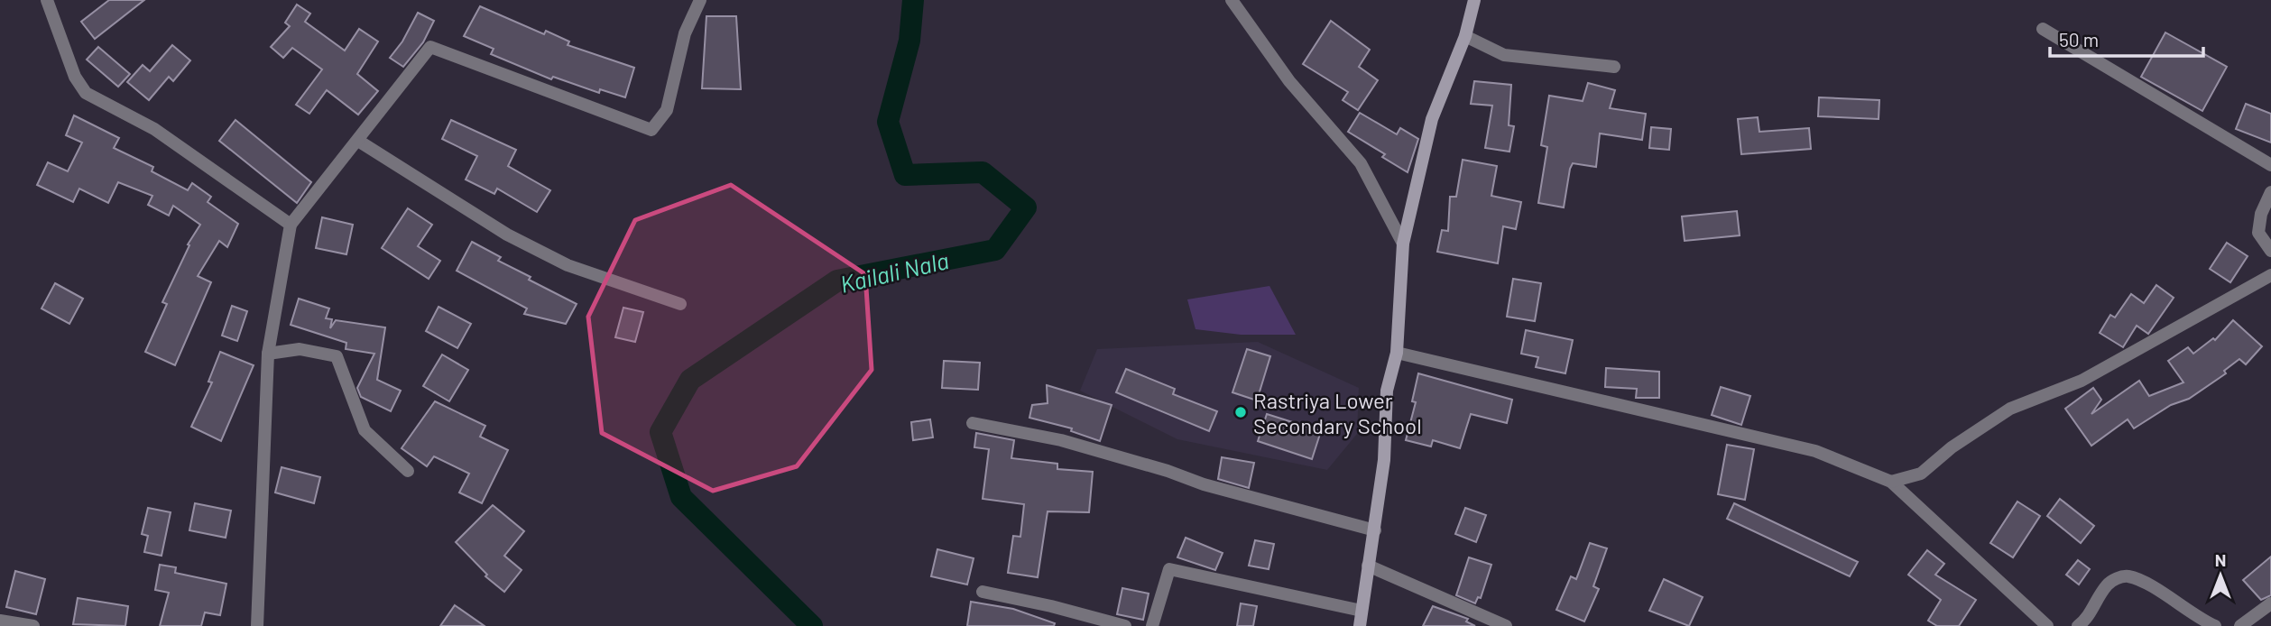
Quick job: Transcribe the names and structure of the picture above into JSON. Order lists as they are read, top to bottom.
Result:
{
  "water": ["Kailali Nala"],
  "places": ["Rastriya Lower Secondary School"],
  "scale_bar": "50 m",
  "north": "top"
}
